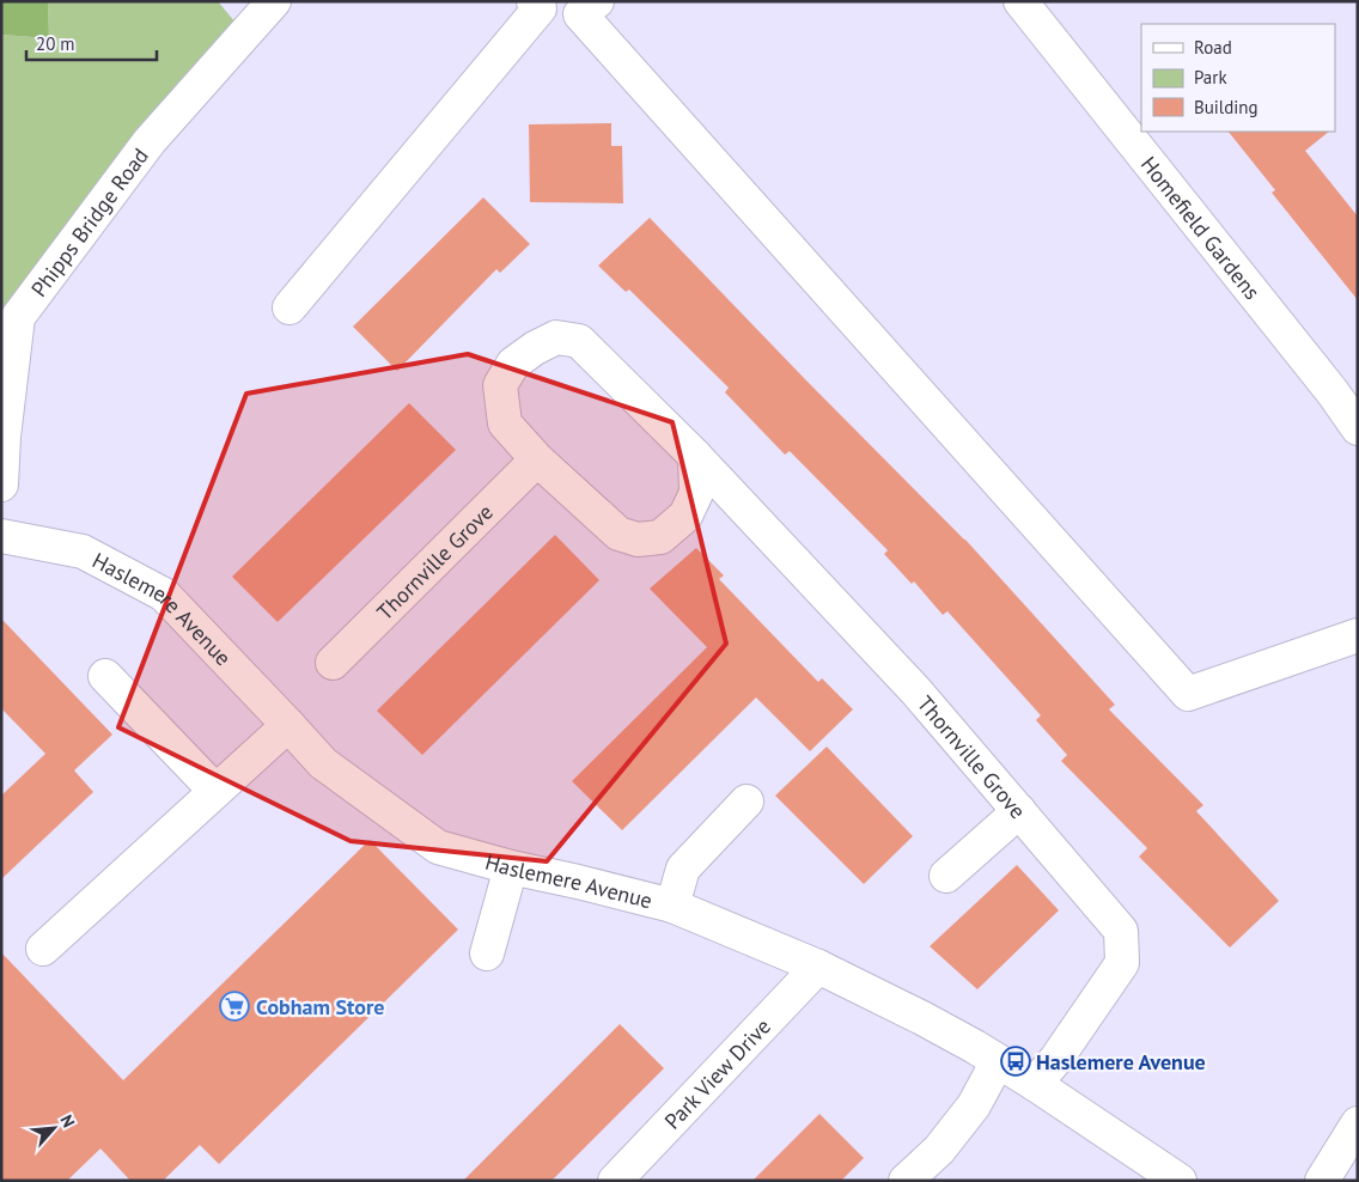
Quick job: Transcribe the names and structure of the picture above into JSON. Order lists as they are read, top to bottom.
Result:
{
  "streets": {
    "street": [
      "Phipps Bridge Road",
      "Homefield Gardens",
      "Thornville Grove",
      "Haslemere Avenue",
      "Park View Drive"
    ]
  },
  "crossings": [
    ["Thornville Grove", "Haslemere Avenue"],
    ["Haslemere Avenue", "Park View Drive"]
  ],
  "places": {
    "supermarket": ["Cobham Store"],
    "bus stop": ["Haslemere Avenue"]
  },
  "legend": ["Road", "Park", "Building"],
  "scale_bar": "20 m",
  "north": "top right"
}
